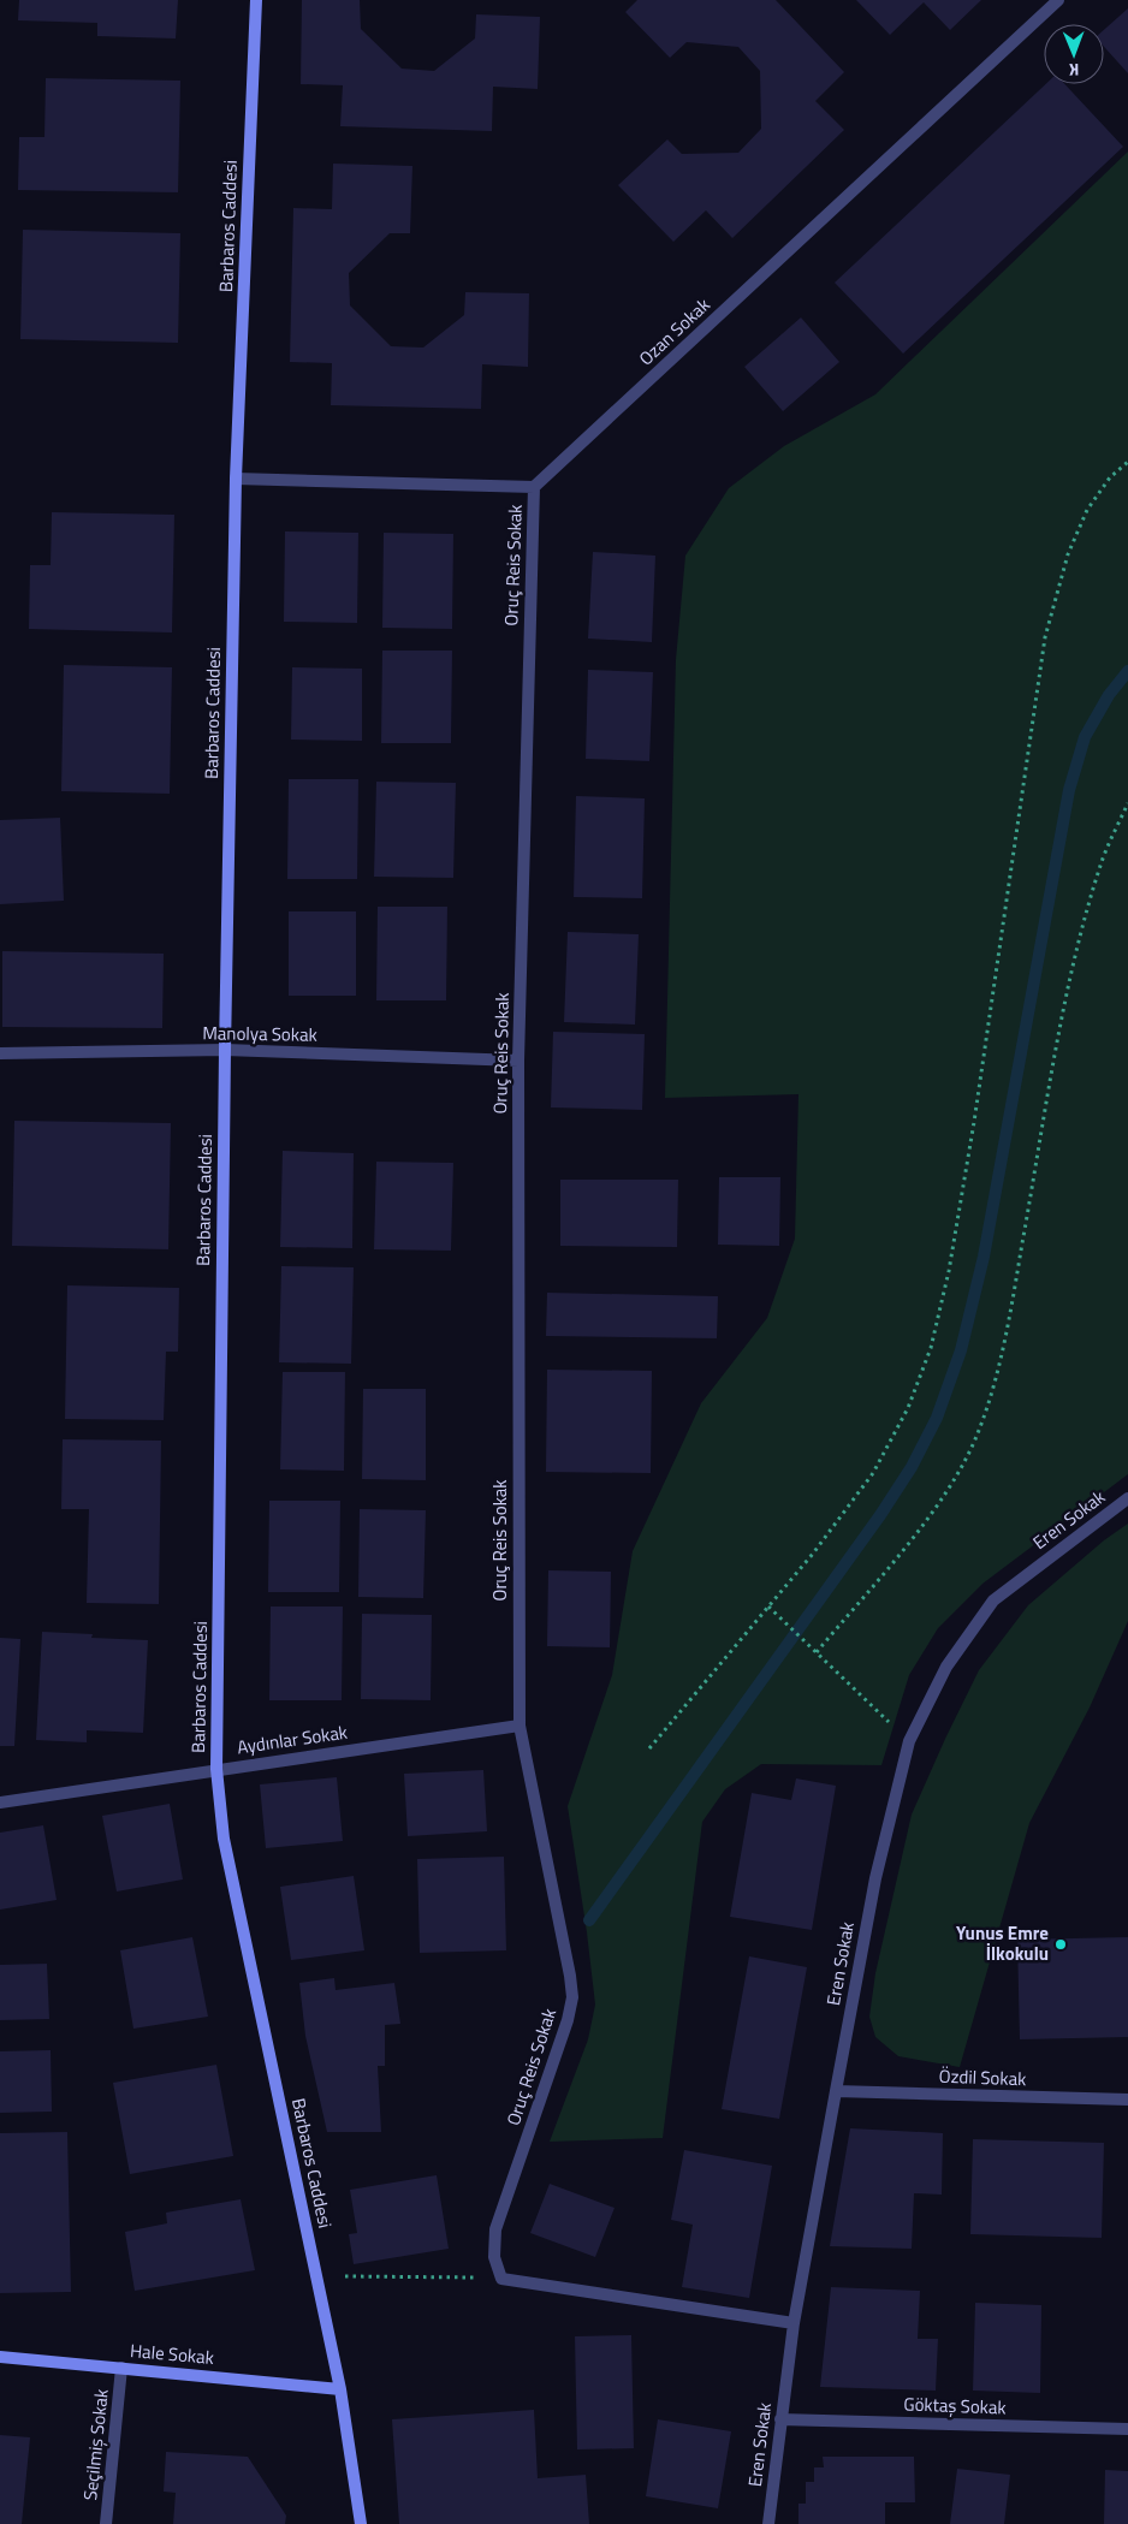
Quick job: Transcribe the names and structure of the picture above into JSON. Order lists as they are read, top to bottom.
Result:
{
  "streets": {
    "street": [
      "Barbaros Caddesi",
      "Ozan Sokak",
      "Oruç Reis Sokak",
      "Manolya Sokak",
      "Eren Sokak",
      "Aydınlar Sokak",
      "Özdil Sokak",
      "Hale Sokak",
      "Göktaş Sokak",
      "Seçilmiş Sokak"
    ]
  },
  "crossings": [
    ["Barbaros Caddesi", "Manolya Sokak"],
    ["Barbaros Caddesi", "Aydınlar Sokak"],
    ["Barbaros Caddesi", "Hale Sokak"],
    ["Ozan Sokak", "Oruç Reis Sokak"],
    ["Oruç Reis Sokak", "Manolya Sokak"],
    ["Oruç Reis Sokak", "Aydınlar Sokak"],
    ["Eren Sokak", "Özdil Sokak"],
    ["Eren Sokak", "Göktaş Sokak"],
    ["Hale Sokak", "Seçilmiş Sokak"]
  ],
  "places": ["Yunus Emre İlkokulu"],
  "north": "bottom"
}
